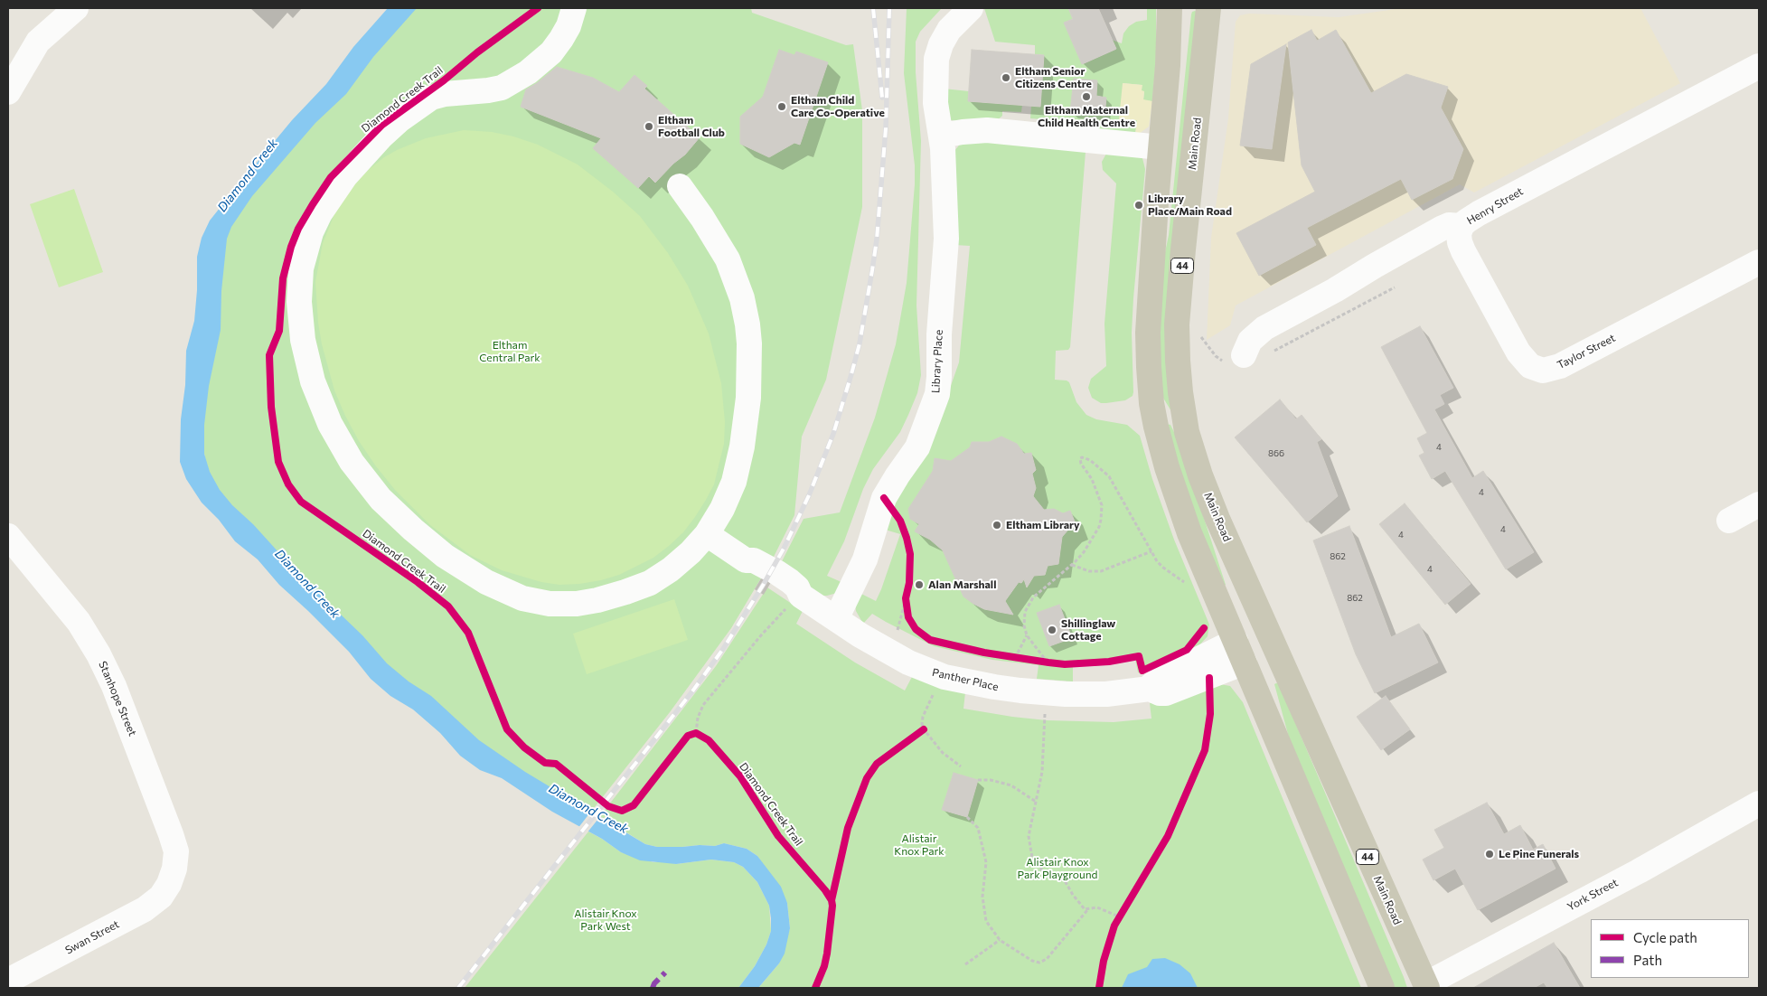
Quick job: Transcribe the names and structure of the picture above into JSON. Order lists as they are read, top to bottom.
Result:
{
  "streets": {
    "main road": ["Main Road", "44"],
    "street": [
      "Henry Street",
      "Taylor Street",
      "Library Place",
      "Panther Place",
      "Stanhope Street",
      "York Street",
      "Swan Street"
    ],
    "cycle path": ["Diamond Creek Trail"]
  },
  "crossings": [
    ["Main Road", "York Street"],
    ["Henry Street", "Taylor Street"],
    ["Library Place", "Panther Place"],
    ["Stanhope Street", "Swan Street"]
  ],
  "water": ["Diamond Creek"],
  "parks": [
    "Eltham Central Park",
    "Alistair Knox Park",
    "Alistair Knox Park Playground",
    "Alistair Knox Park West"
  ],
  "places": [
    "Eltham Senior Citizens Centre",
    "Eltham Maternal Child Health Centre",
    "Eltham Child Care Co-Operative",
    "Eltham Football Club",
    "Library Place/Main Road",
    "Eltham Library",
    "Alan Marshall",
    "Shillinglaw Cottage",
    "Le Pine Funerals"
  ],
  "house_numbers": [
    "4",
    "866",
    "4",
    "4",
    "4",
    "862",
    "4",
    "862"
  ],
  "legend": ["Cycle path", "Path"]
}
